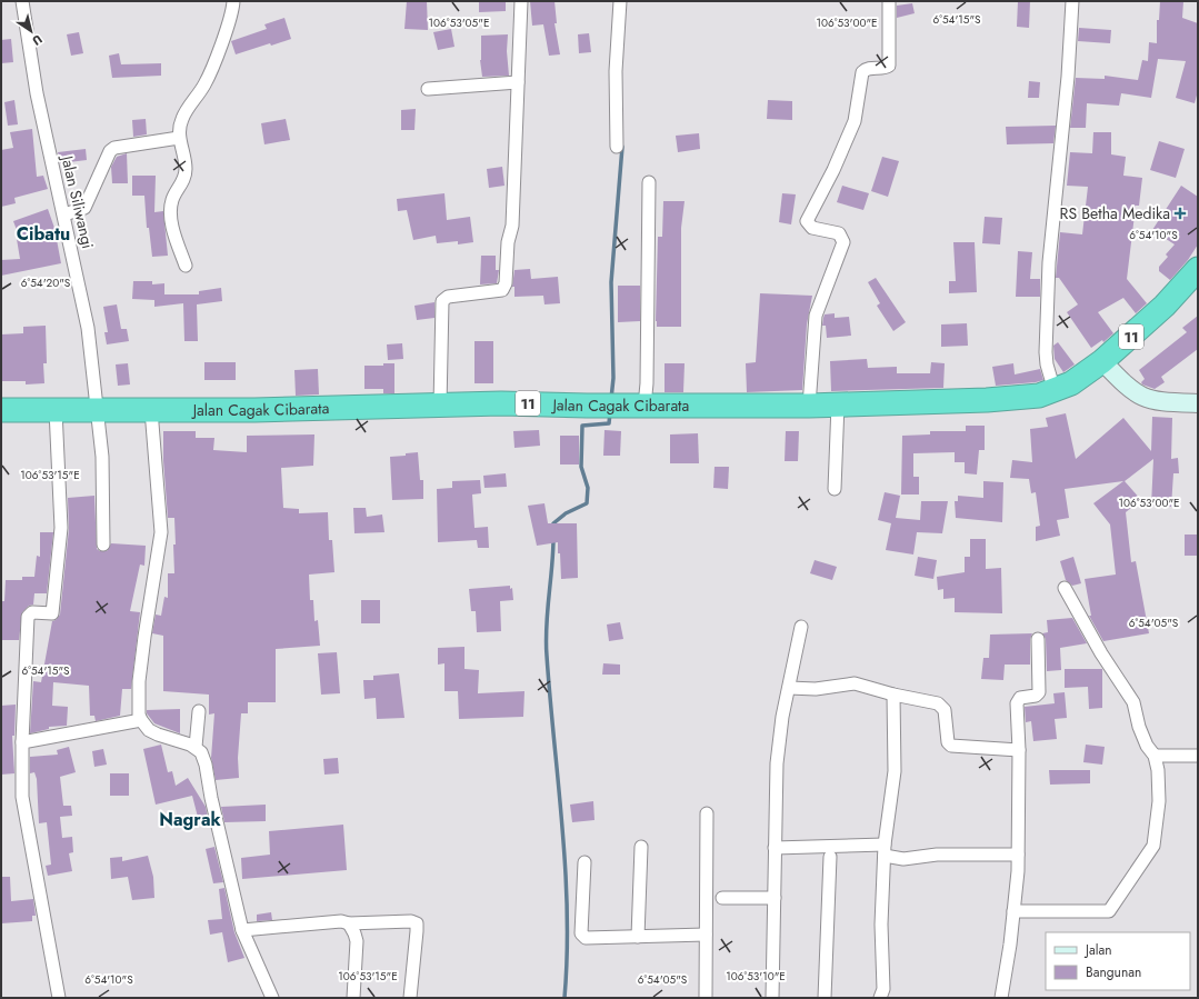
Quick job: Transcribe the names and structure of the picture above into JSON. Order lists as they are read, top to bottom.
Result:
{
  "streets": {
    "highway": ["11", "Jalan Cagak Cibarata"],
    "street": ["Jalan Siliwangi"]
  },
  "crossings": [
    ["Jalan Siliwangi", "Jalan Cagak Cibarata"],
    ["11", "Jalan Cagak Cibarata"]
  ],
  "districts": ["Cibatu", "Nagrak"],
  "places": {
    "health": ["RS Betha Medika"]
  },
  "legend": ["Jalan", "Bangunan"],
  "north": "bottom right",
  "coordinates": [
    "6°54'15\"S",
    "106°53'05\"E",
    "106°53'00\"E",
    "6°54'10\"S",
    "6°54'20\"S",
    "106°53'15\"E",
    "6°54'05\"S",
    "106°53'10\"E"
  ]
}
